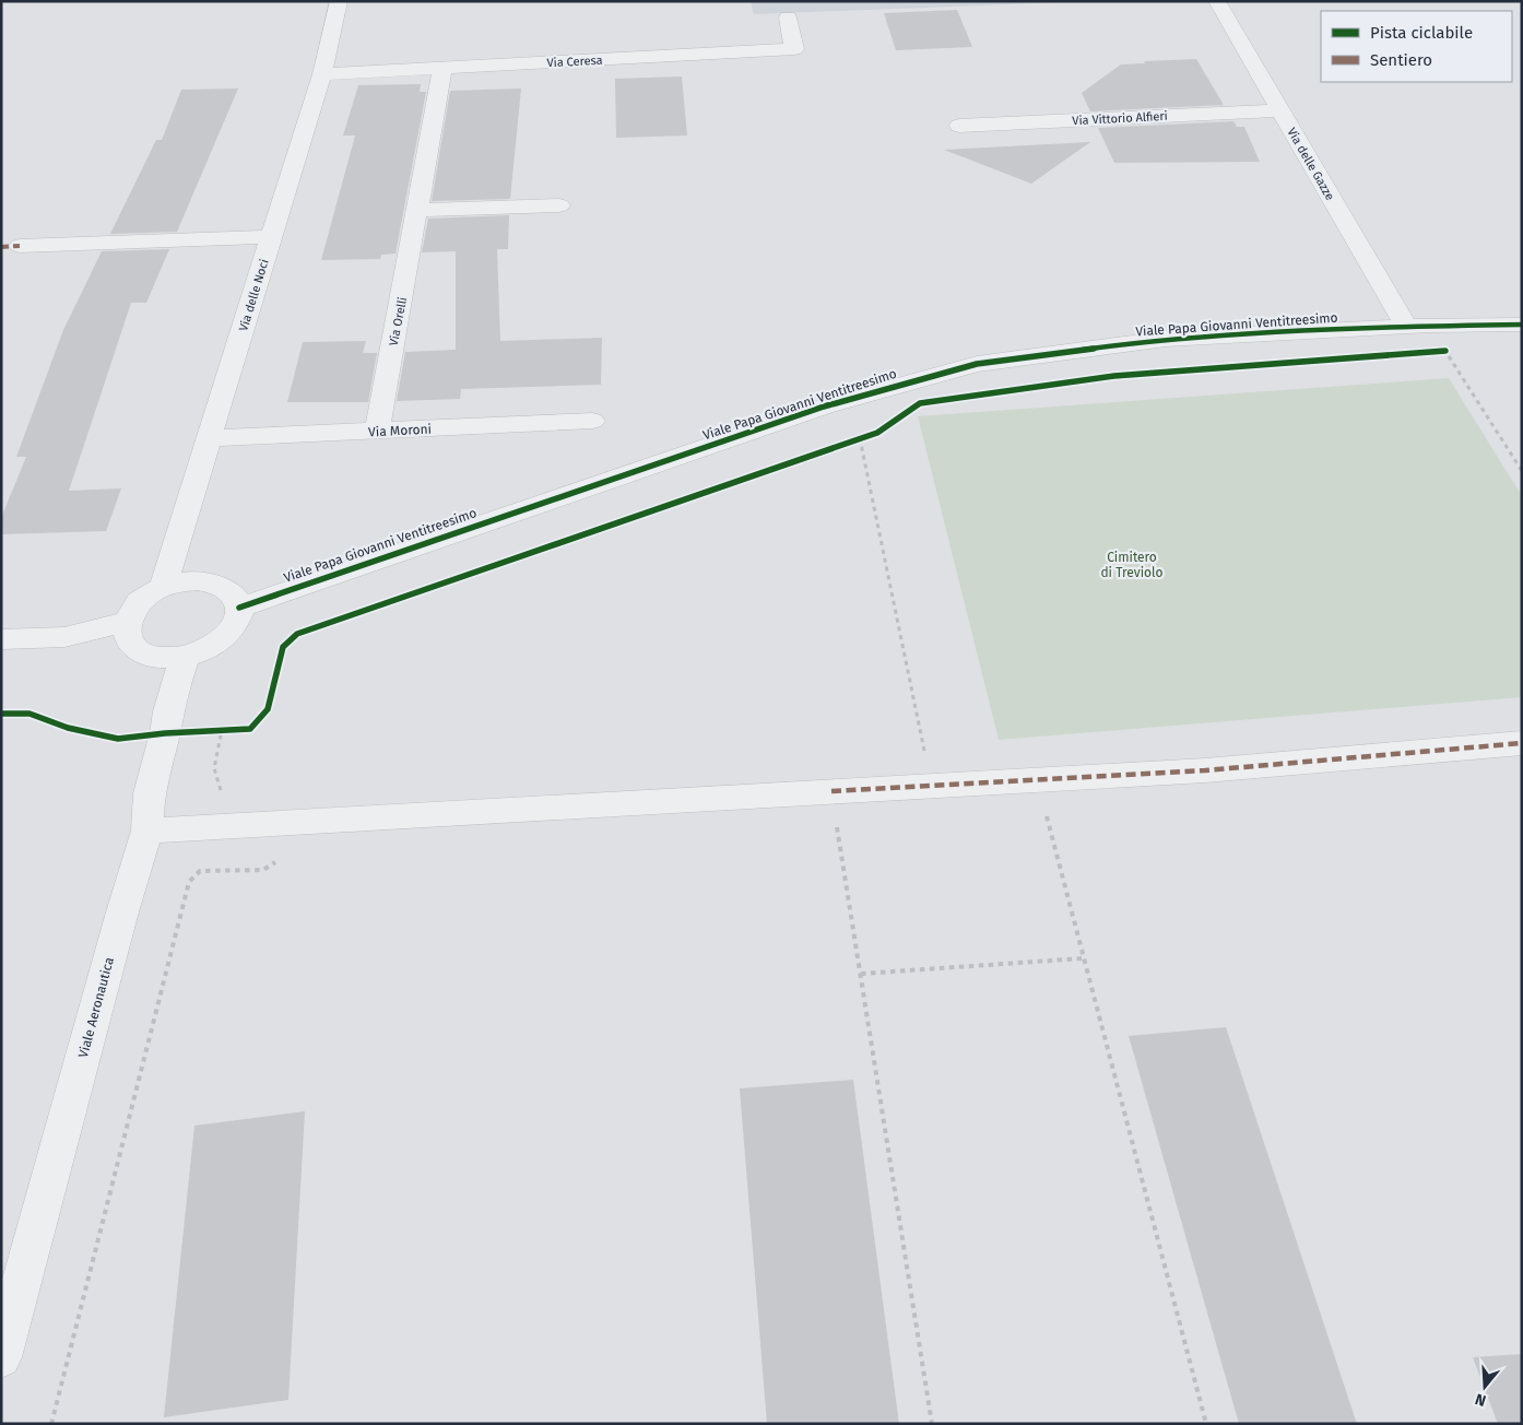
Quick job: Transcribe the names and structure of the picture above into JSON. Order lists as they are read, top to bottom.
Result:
{
  "streets": {
    "street": [
      "Via Ceresa",
      "Via Vittorio Alfieri",
      "Via delle Gazze",
      "Via delle Noci",
      "Via Orelli",
      "Viale Papa Giovanni Ventitreesimo",
      "Via Moroni",
      "Viale Aeronautica"
    ]
  },
  "crossings": [
    ["Via Ceresa", "Via delle Noci"],
    ["Via Ceresa", "Via Orelli"],
    ["Via Vittorio Alfieri", "Via delle Gazze"],
    ["Via delle Gazze", "Viale Papa Giovanni Ventitreesimo"],
    ["Via delle Noci", "Viale Papa Giovanni Ventitreesimo"],
    ["Via delle Noci", "Via Moroni"],
    ["Via delle Noci", "Viale Aeronautica"],
    ["Via Orelli", "Via Moroni"],
    ["Viale Papa Giovanni Ventitreesimo", "Viale Aeronautica"]
  ],
  "parks": ["Cimitero di Treviolo"],
  "legend": ["Pista ciclabile", "Sentiero"],
  "north": "bottom"
}
